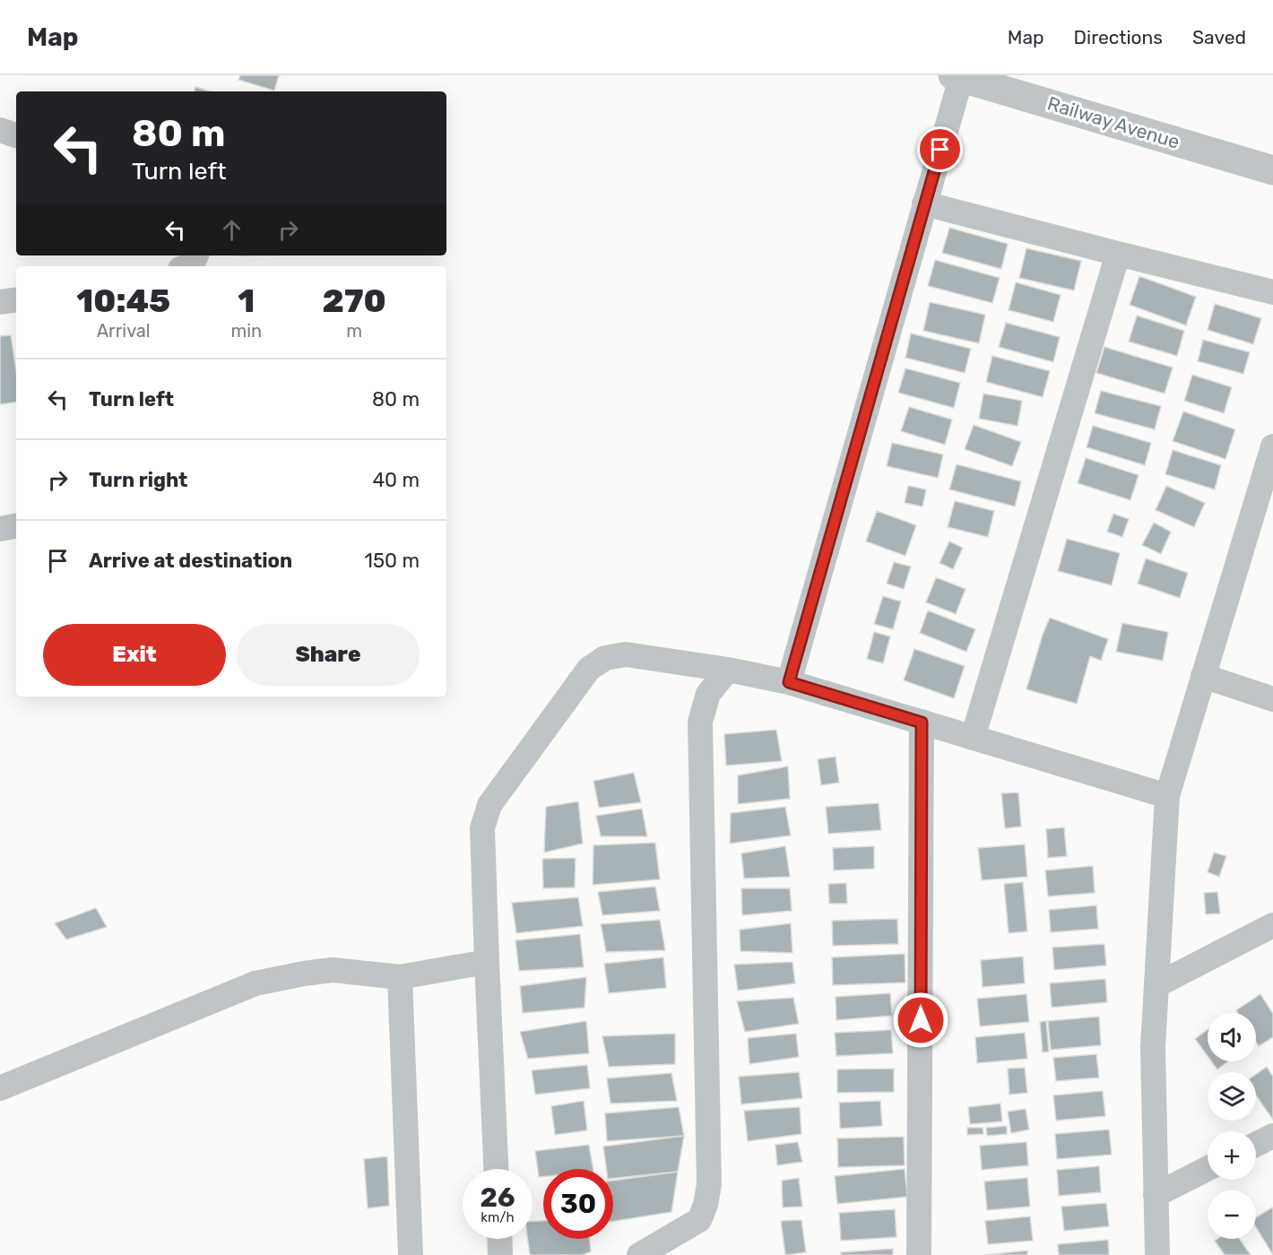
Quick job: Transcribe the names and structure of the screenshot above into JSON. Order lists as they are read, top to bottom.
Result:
{
  "streets": {
    "street": ["Railway Avenue"]
  },
  "page": {
    "header": "Map",
    "nav": ["Map", "Directions", "Saved"],
    "turn": ["80 m", "Turn left"],
    "eta": [
      "10:45",
      "Arrival",
      "1",
      "min",
      "270",
      "m"
    ],
    "list": [
      {
        "name": "Turn left",
        "value": "80 m"
      },
      {
        "name": "Turn right",
        "value": "40 m"
      },
      {
        "name": "Arrive at destination",
        "value": "150 m"
      }
    ],
    "buttons": ["Exit", "Share"],
    "map_buttons": ["+", "−"],
    "speed": "26 km/h",
    "limit": "30"
  }
}
